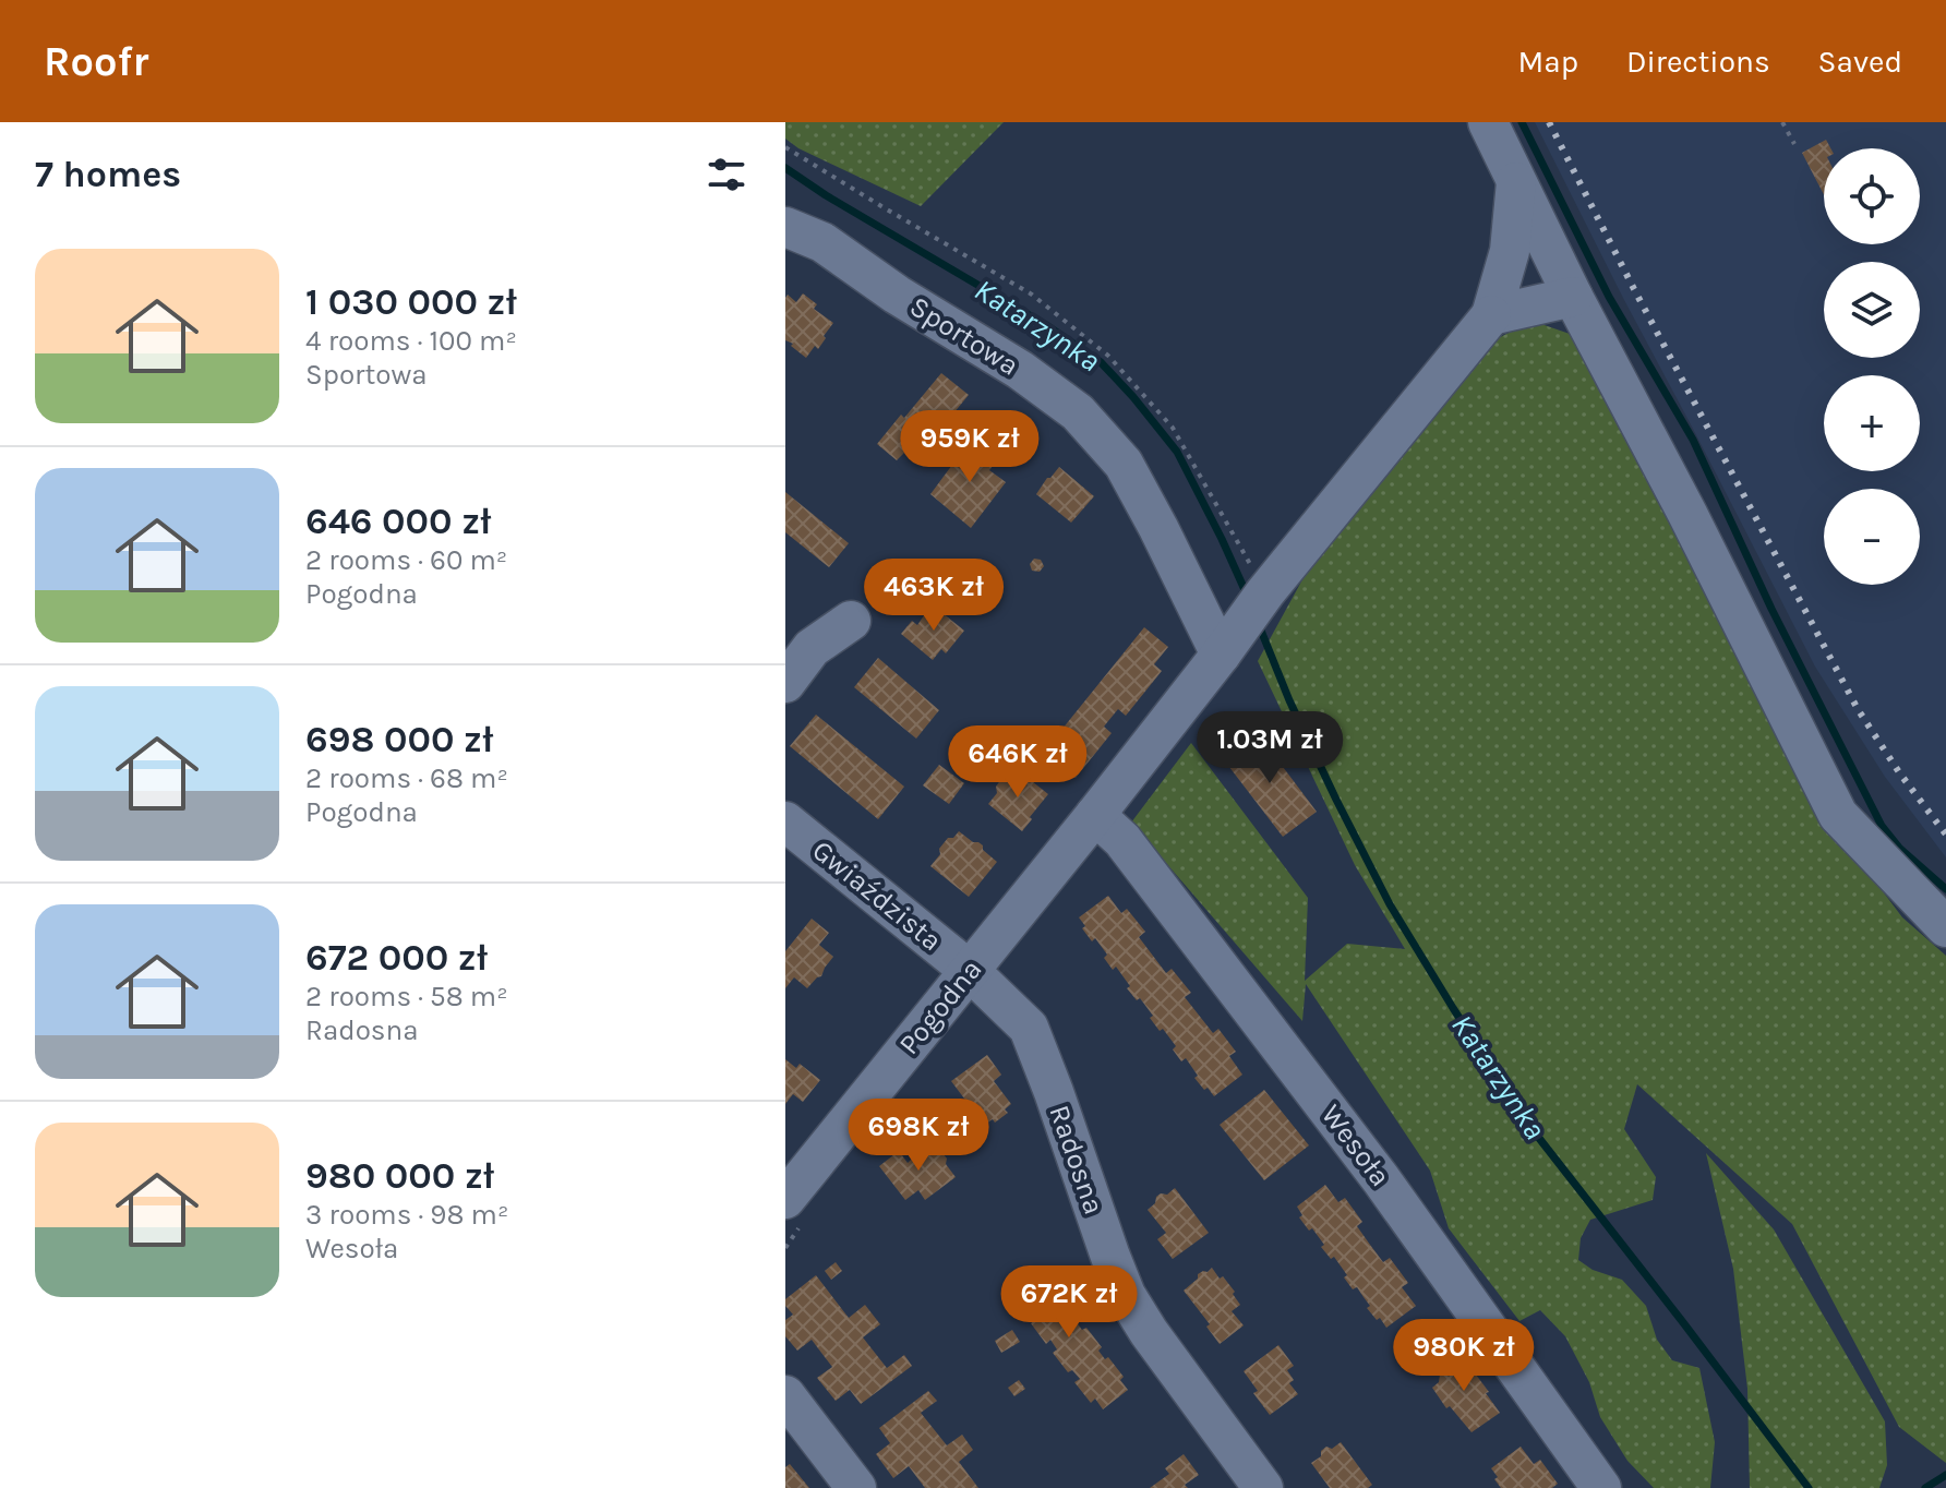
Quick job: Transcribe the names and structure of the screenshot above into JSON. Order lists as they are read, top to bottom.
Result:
{
  "streets": {
    "street": [
      "Sportowa",
      "Gwiaździsta",
      "Pogodna",
      "Wesoła",
      "Radosna"
    ]
  },
  "crossings": [
    ["Sportowa", "Pogodna"],
    ["Gwiaździsta", "Pogodna"],
    ["Gwiaździsta", "Radosna"],
    ["Pogodna", "Wesoła"],
    ["Pogodna", "Radosna"]
  ],
  "water": ["Katarzynka"],
  "page": {
    "header": "Roofr",
    "nav": ["Map", "Directions", "Saved"],
    "heading": "7 homes",
    "map_buttons": ["+", "−"],
    "list": [
      {
        "name": "1 030 000 zł",
        "note": "4 rooms · 100 m² · Sportowa"
      },
      {
        "name": "646 000 zł",
        "note": "2 rooms · 60 m² · Pogodna"
      },
      {
        "name": "698 000 zł",
        "note": "2 rooms · 68 m² · Pogodna"
      },
      {
        "name": "672 000 zł",
        "note": "2 rooms · 58 m² · Radosna"
      },
      {
        "name": "980 000 zł",
        "note": "3 rooms · 98 m² · Wesoła"
      }
    ],
    "price": [
      "959K zł",
      "463K zł",
      "1.03M zł",
      "646K zł",
      "698K zł",
      "672K zł",
      "980K zł"
    ]
  }
}
